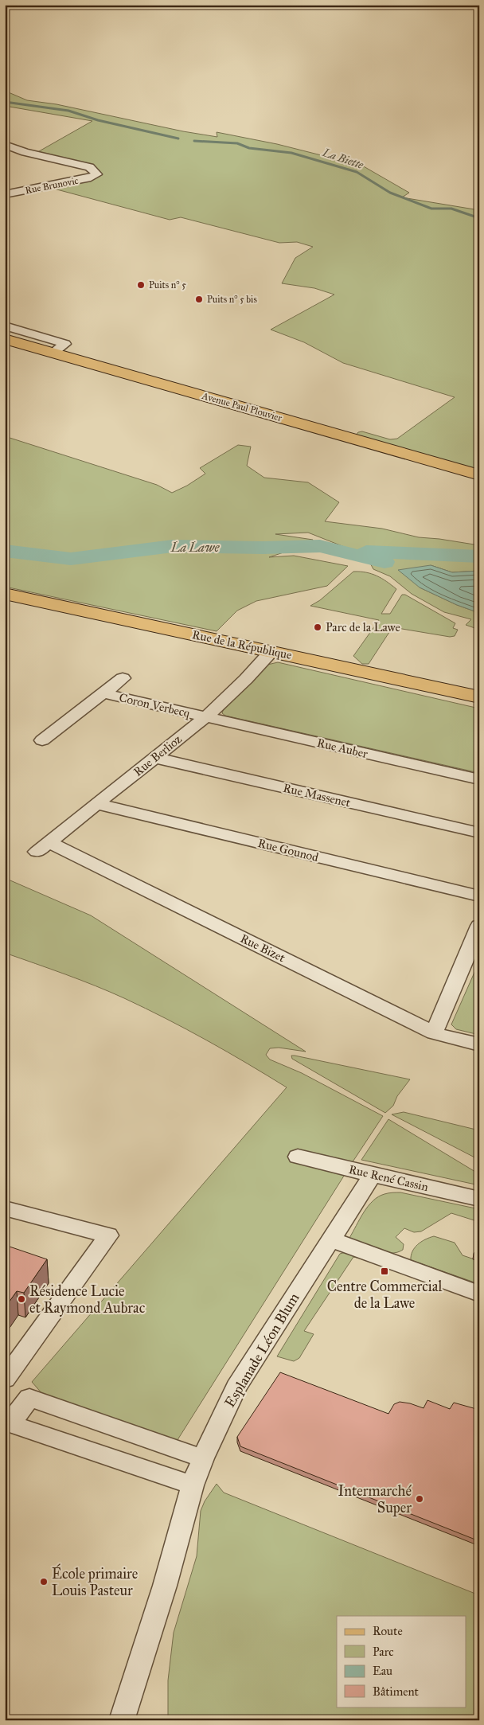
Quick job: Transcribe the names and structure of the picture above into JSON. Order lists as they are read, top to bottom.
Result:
{
  "streets": {
    "main road": ["Avenue Paul Plouvier", "Rue de la République"],
    "street": [
      "Rue Brunovic",
      "Coron Verbecq",
      "Rue Auber",
      "Rue Berlioz",
      "Rue Massenet",
      "Rue Gounod",
      "Rue Bizet",
      "Rue René Cassin",
      "Esplanade Léon Blum"
    ]
  },
  "crossings": [
    ["Rue de la République", "Rue Berlioz"],
    ["Coron Verbecq", "Rue Auber"],
    ["Coron Verbecq", "Rue Berlioz"],
    ["Rue Auber", "Rue Berlioz"],
    ["Rue Berlioz", "Rue Massenet"],
    ["Rue Berlioz", "Rue Gounod"],
    ["Rue Berlioz", "Rue Bizet"],
    ["Rue René Cassin", "Esplanade Léon Blum"]
  ],
  "water": ["La Biette", "La Lawe"],
  "places": {
    "other": [
      "Puits n° 5",
      "Puits n° 5 bis",
      "Parc de la Lawe",
      "Résidence Lucie et Raymond Aubrac",
      "Intermarché Super",
      "École primaire Louis Pasteur"
    ],
    "transit": ["Centre Commercial de la Lawe"]
  },
  "legend": [
    "Route",
    "Parc",
    "Eau",
    "Bâtiment"
  ]
}
